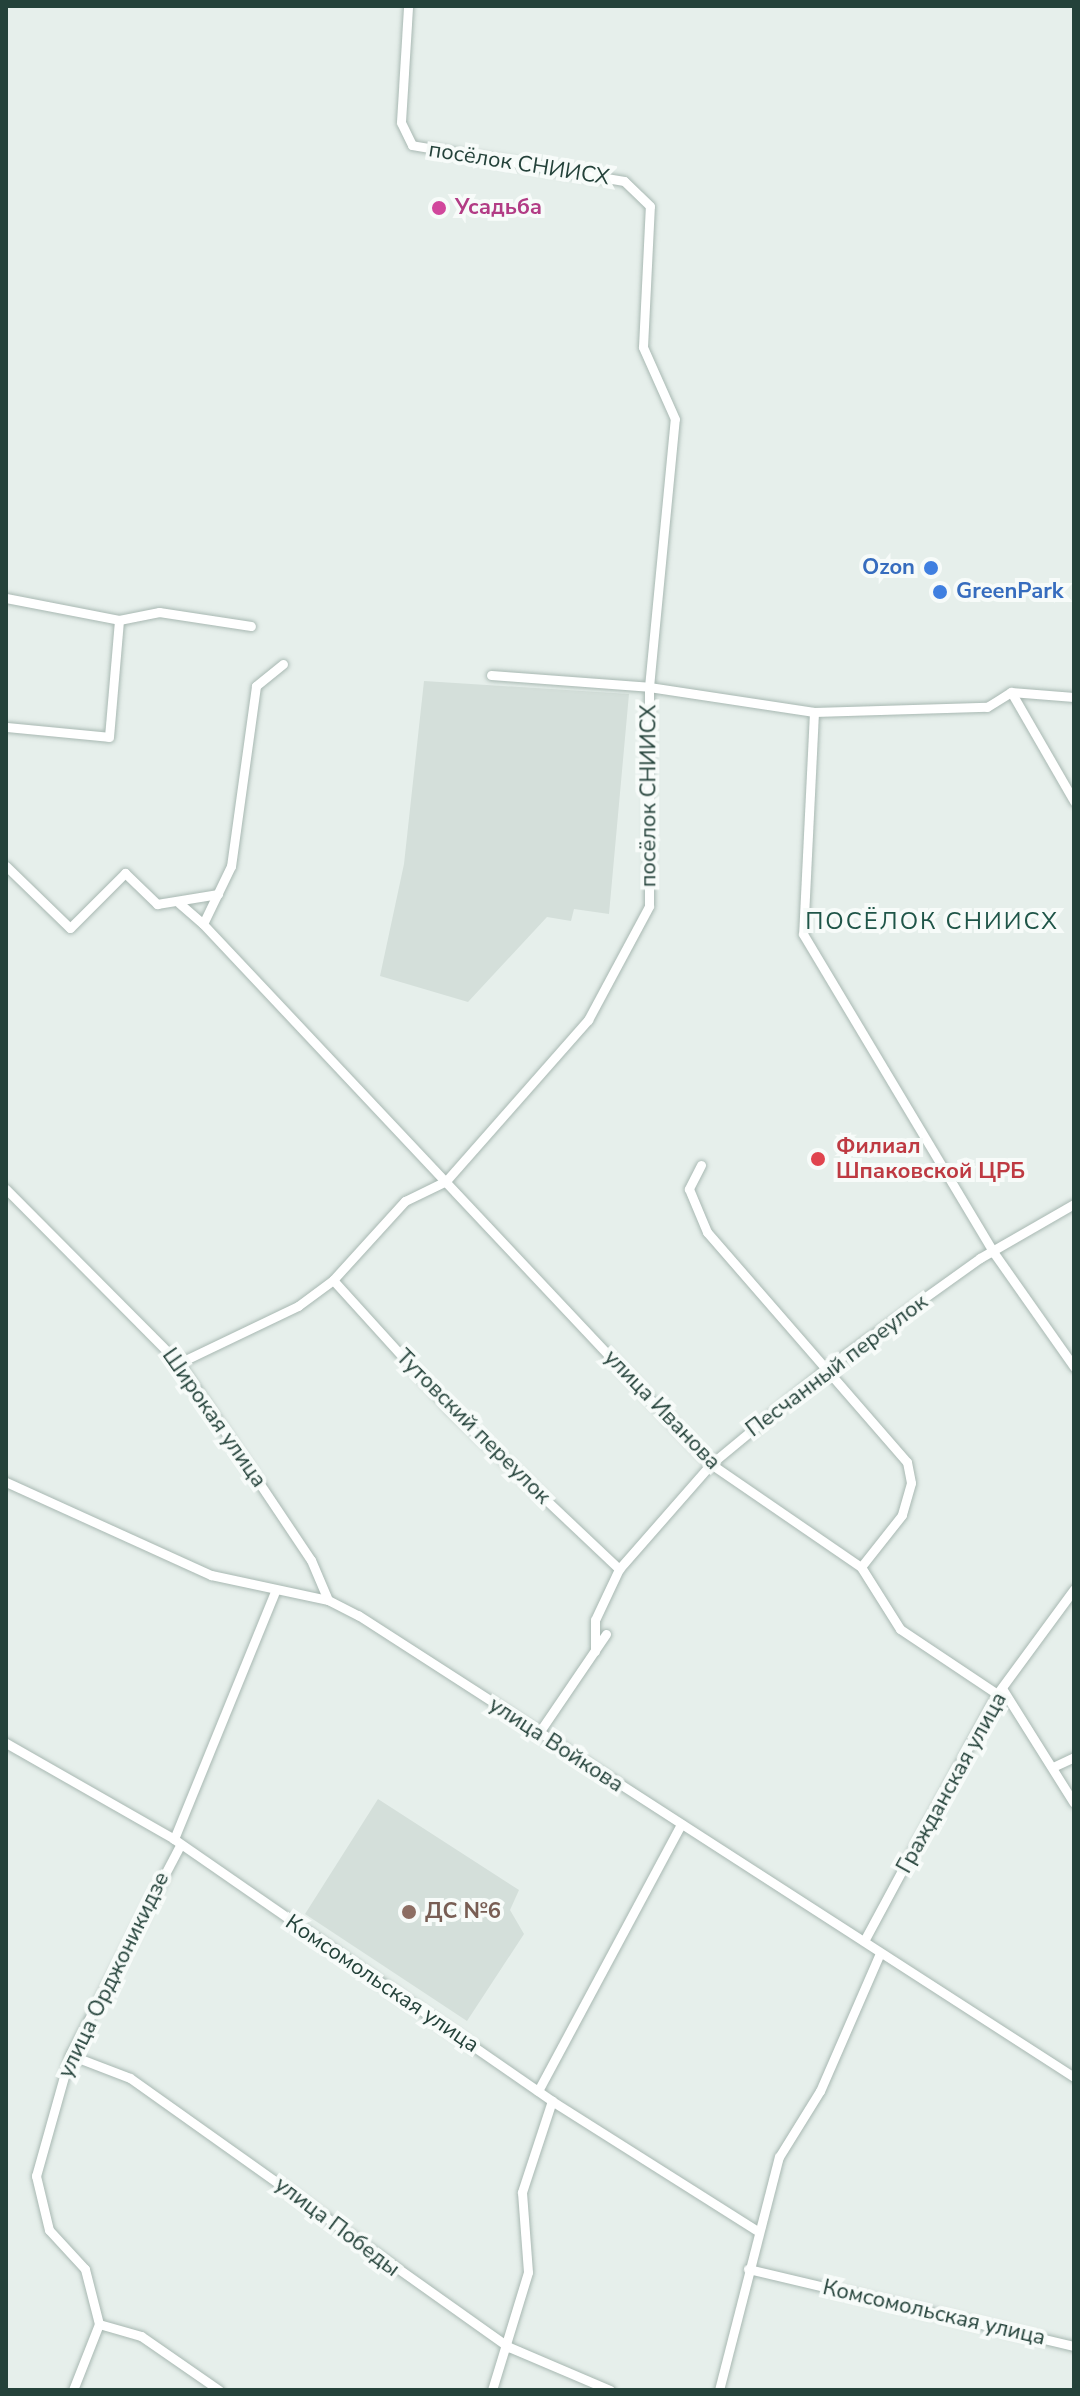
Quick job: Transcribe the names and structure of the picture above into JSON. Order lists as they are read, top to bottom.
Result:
{
  "streets": {
    "street": [
      "посёлок СНИИСХ",
      "Песчанный переулок",
      "улица Иванова",
      "Широкая улица",
      "Тутовский переулок",
      "улица Войкова",
      "Гражданская улица",
      "улица Орджоникидзе",
      "Комсомольская улица",
      "улица Победы"
    ]
  },
  "crossings": [
    ["посёлок СНИИСХ", "улица Иванова"],
    ["Песчанный переулок", "улица Иванова"],
    ["Песчанный переулок", "Тутовский переулок"],
    ["улица Иванова", "Гражданская улица"],
    ["Широкая улица", "улица Войкова"],
    ["улица Войкова", "Гражданская улица"],
    ["улица Войкова", "улица Орджоникидзе"],
    ["улица Орджоникидзе", "Комсомольская улица"],
    ["улица Орджоникидзе", "улица Победы"]
  ],
  "districts": ["ПОСЁЛОК СНИИСХ"],
  "places": [
    "Усадьба",
    "Ozon",
    "GreenPark",
    "Филиал Шпаковской ЦРБ",
    "ДС №6"
  ]
}
